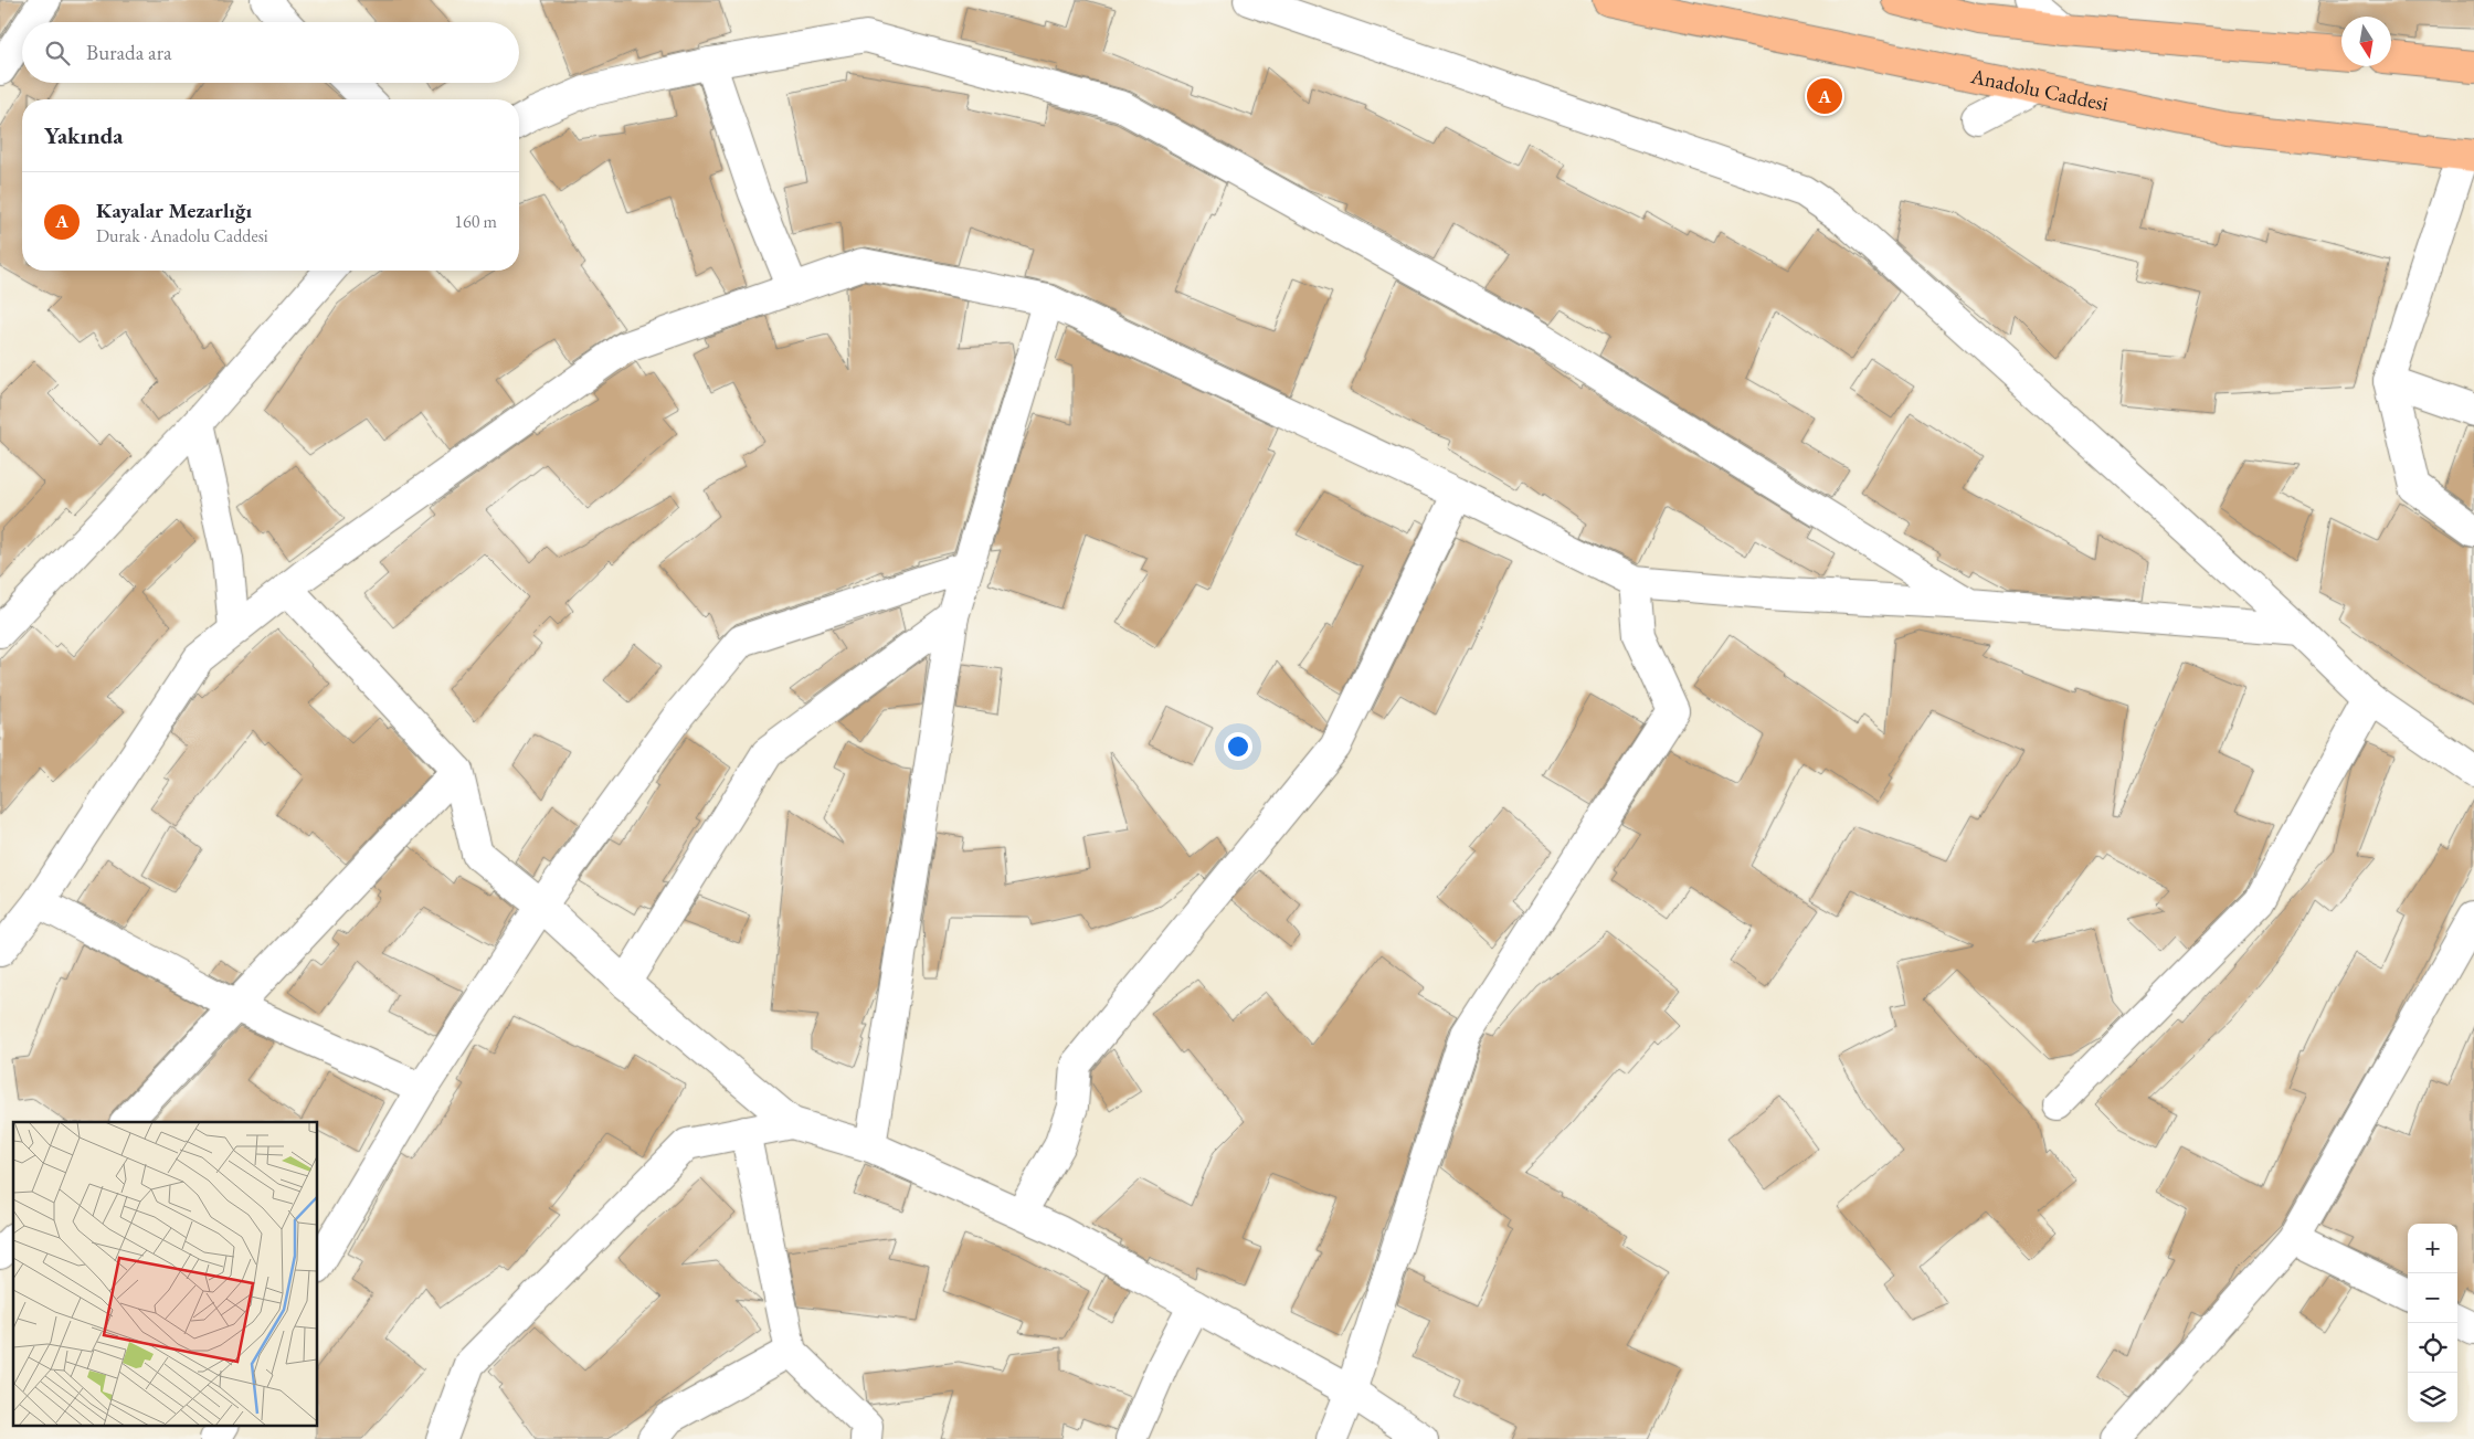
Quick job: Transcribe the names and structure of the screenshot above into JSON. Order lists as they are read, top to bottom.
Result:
{
  "streets": {
    "highway": ["Anadolu Caddesi"]
  },
  "north": "bottom",
  "page": {
    "search": "Burada ara",
    "pins": "A",
    "heading": "Yakında",
    "list": [
      {
        "mark": "A",
        "name": "Kayalar Mezarlığı",
        "note": "Durak · Anadolu Caddesi",
        "value": "160 m"
      }
    ],
    "map_buttons": ["+", "−"]
  }
}
